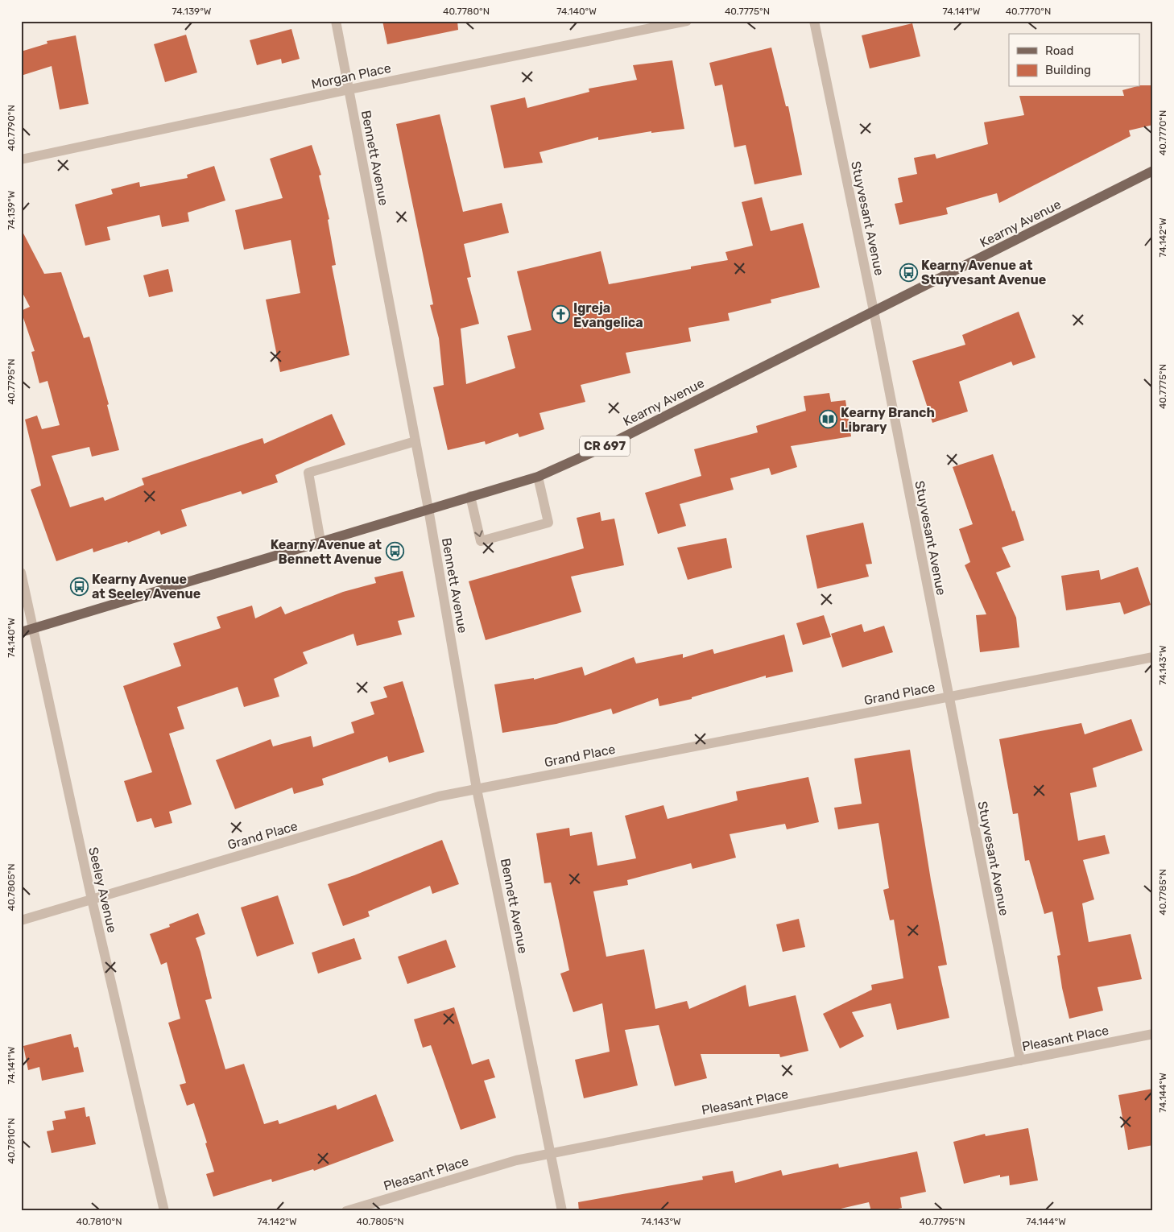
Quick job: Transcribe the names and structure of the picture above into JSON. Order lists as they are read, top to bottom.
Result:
{
  "streets": {
    "main road": ["Kearny Avenue", "CR 697"],
    "street": [
      "Morgan Place",
      "Bennett Avenue",
      "Stuyvesant Avenue",
      "Grand Place",
      "Seeley Avenue",
      "Pleasant Place"
    ]
  },
  "crossings": [
    ["Morgan Place", "Bennett Avenue"],
    ["Bennett Avenue", "Kearny Avenue"],
    ["Bennett Avenue", "Grand Place"],
    ["Bennett Avenue", "Pleasant Place"],
    ["Stuyvesant Avenue", "Kearny Avenue"],
    ["Stuyvesant Avenue", "Grand Place"],
    ["Stuyvesant Avenue", "Pleasant Place"],
    ["Kearny Avenue", "Seeley Avenue"],
    ["Grand Place", "Seeley Avenue"]
  ],
  "places": {
    "bus stop": ["Kearny Avenue at Stuyvesant Avenue", "Kearny Avenue at Bennett Avenue", "Kearny Avenue at Seeley Avenue"],
    "church": ["Igreja Evangelica"],
    "library": ["Kearny Branch Library"]
  },
  "legend": ["Road", "Building"],
  "coordinates": [
    "74.139°W",
    "40.7780°N",
    "74.140°W",
    "40.7775°N",
    "74.141°W",
    "40.7770°N",
    "40.7790°N",
    "74.142°W",
    "40.7795°N",
    "74.143°W",
    "40.7805°N",
    "40.7785°N",
    "74.144°W",
    "40.7810°N"
  ]
}
